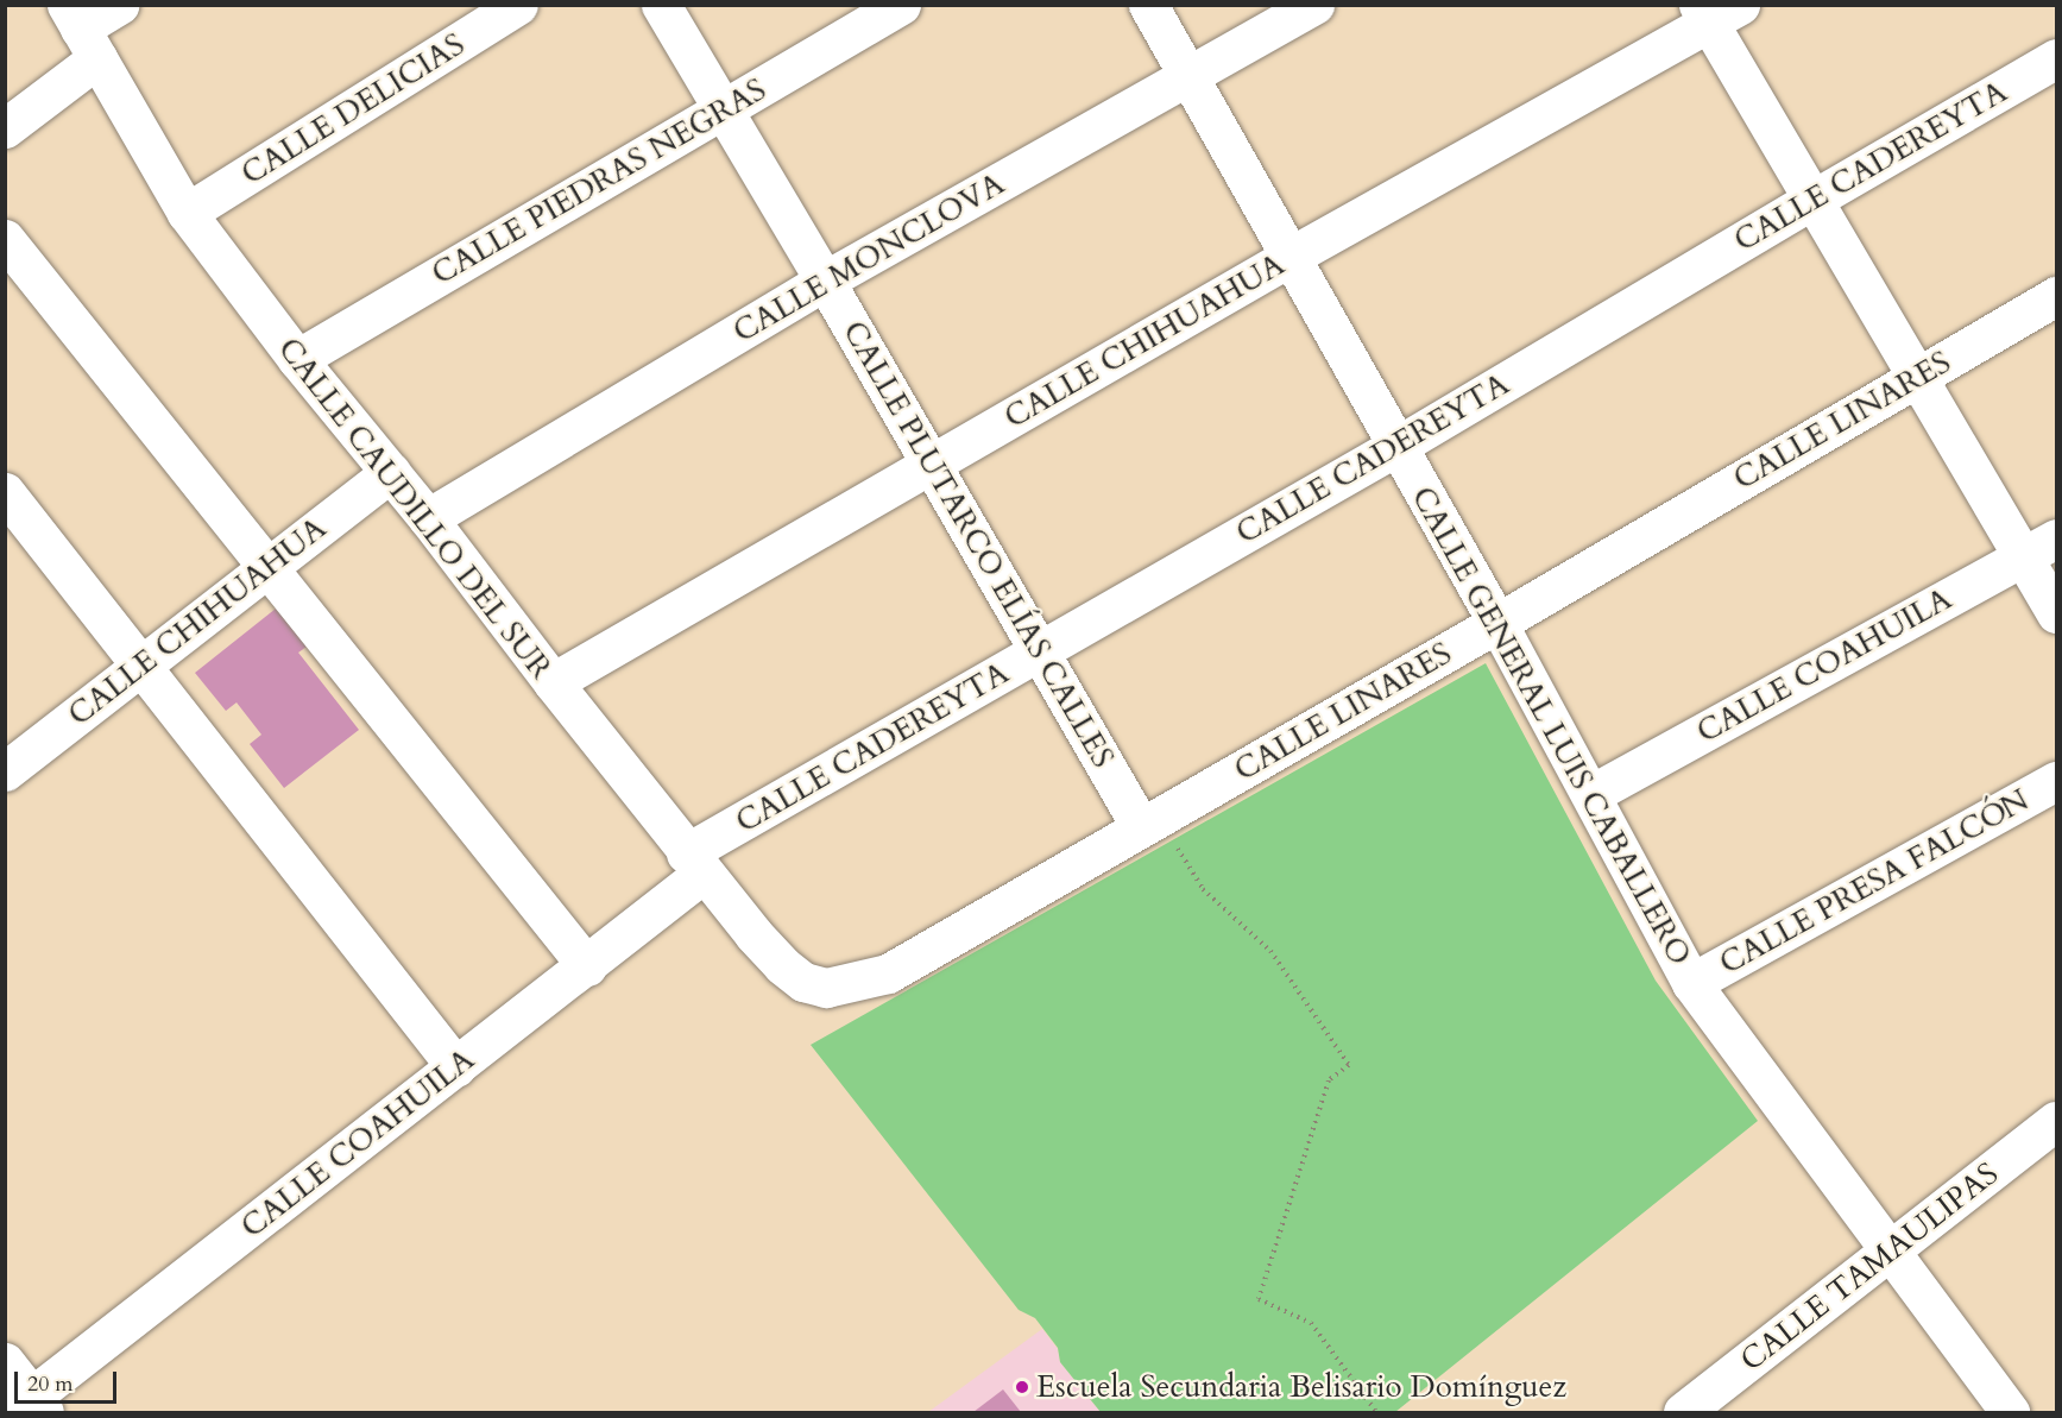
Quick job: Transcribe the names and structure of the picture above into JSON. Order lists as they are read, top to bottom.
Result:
{
  "streets": {
    "street": [
      "CALLE DELICIAS",
      "CALLE CADEREYTA",
      "CALLE PIEDRAS NEGRAS",
      "CALLE MONCLOVA",
      "CALLE CHIHUAHUA",
      "CALLE LINARES",
      "CALLE CAUDILLO DEL SUR",
      "CALLE PLUTARCO ELÍAS CALLES",
      "CALLE COAHUILA",
      "CALLE GENERAL LUIS CABALLERO",
      "CALLE PRESA FALCÓN",
      "CALLE TAMAULIPAS"
    ]
  },
  "crossings": [
    ["CALLE DELICIAS", "CALLE CAUDILLO DEL SUR"],
    ["CALLE CADEREYTA", "CALLE CAUDILLO DEL SUR"],
    ["CALLE CADEREYTA", "CALLE PLUTARCO ELÍAS CALLES"],
    ["CALLE CADEREYTA", "CALLE COAHUILA"],
    ["CALLE CADEREYTA", "CALLE GENERAL LUIS CABALLERO"],
    ["CALLE PIEDRAS NEGRAS", "CALLE CAUDILLO DEL SUR"],
    ["CALLE PIEDRAS NEGRAS", "CALLE PLUTARCO ELÍAS CALLES"],
    ["CALLE MONCLOVA", "CALLE CAUDILLO DEL SUR"],
    ["CALLE MONCLOVA", "CALLE PLUTARCO ELÍAS CALLES"],
    ["CALLE MONCLOVA", "CALLE GENERAL LUIS CABALLERO"],
    ["CALLE CHIHUAHUA", "CALLE CAUDILLO DEL SUR"],
    ["CALLE CHIHUAHUA", "CALLE PLUTARCO ELÍAS CALLES"],
    ["CALLE CHIHUAHUA", "CALLE GENERAL LUIS CABALLERO"],
    ["CALLE LINARES", "CALLE CAUDILLO DEL SUR"],
    ["CALLE LINARES", "CALLE PLUTARCO ELÍAS CALLES"],
    ["CALLE LINARES", "CALLE GENERAL LUIS CABALLERO"],
    ["CALLE CAUDILLO DEL SUR", "CALLE COAHUILA"],
    ["CALLE COAHUILA", "CALLE GENERAL LUIS CABALLERO"],
    ["CALLE GENERAL LUIS CABALLERO", "CALLE PRESA FALCÓN"],
    ["CALLE GENERAL LUIS CABALLERO", "CALLE TAMAULIPAS"]
  ],
  "places": ["Escuela Secundaria Belisario Domínguez"],
  "scale_bar": "20 m"
}
